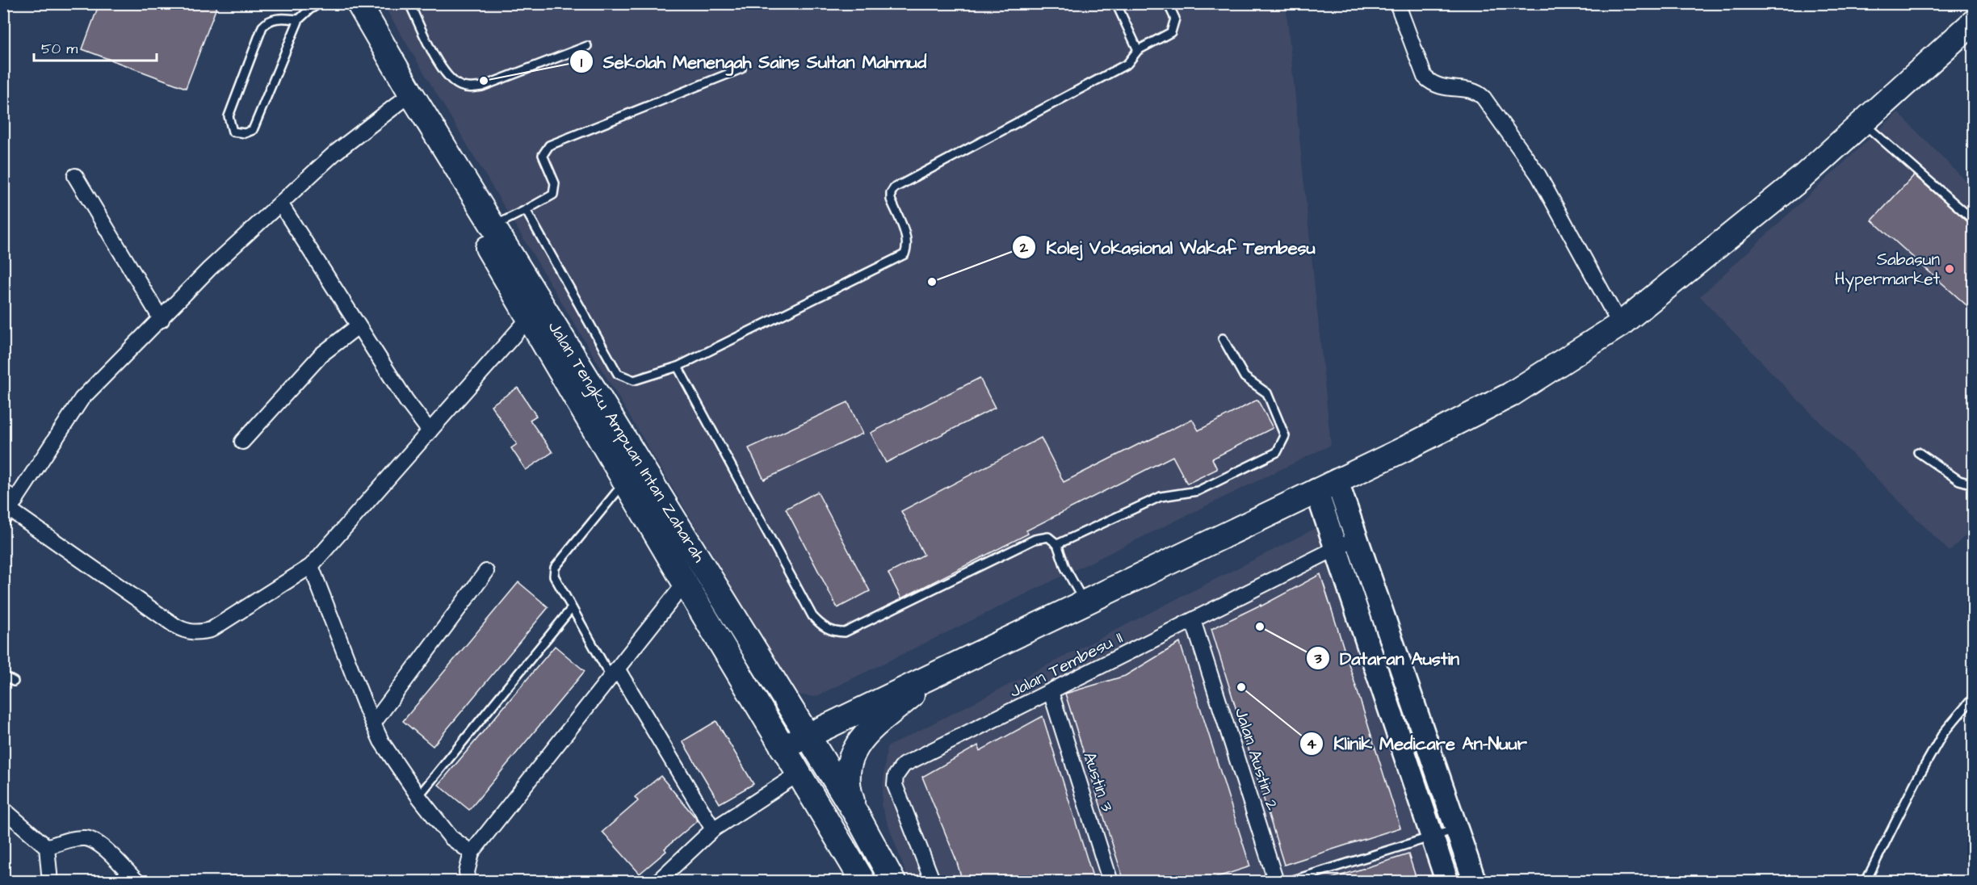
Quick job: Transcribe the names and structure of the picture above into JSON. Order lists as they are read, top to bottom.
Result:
{
  "streets": {
    "main road": ["Jalan Tengku Ampuan Intan Zaharah"],
    "street": ["Jalan Tembesu 11", "Jalan Austin 2", "Austin 3"]
  },
  "crossings": [
    ["Jalan Tembesu 11", "Jalan Austin 2"],
    ["Jalan Tembesu 11", "Austin 3"]
  ],
  "places": [
    "Sekolah Menengah Sains Sultan Mahmud",
    "Sabasun Hypermarket",
    "Kolej Vokasional Wakaf Tembesu",
    "Dataran Austin",
    "Klinik Medicare An-Nuur"
  ],
  "scale_bar": "50 m"
}
